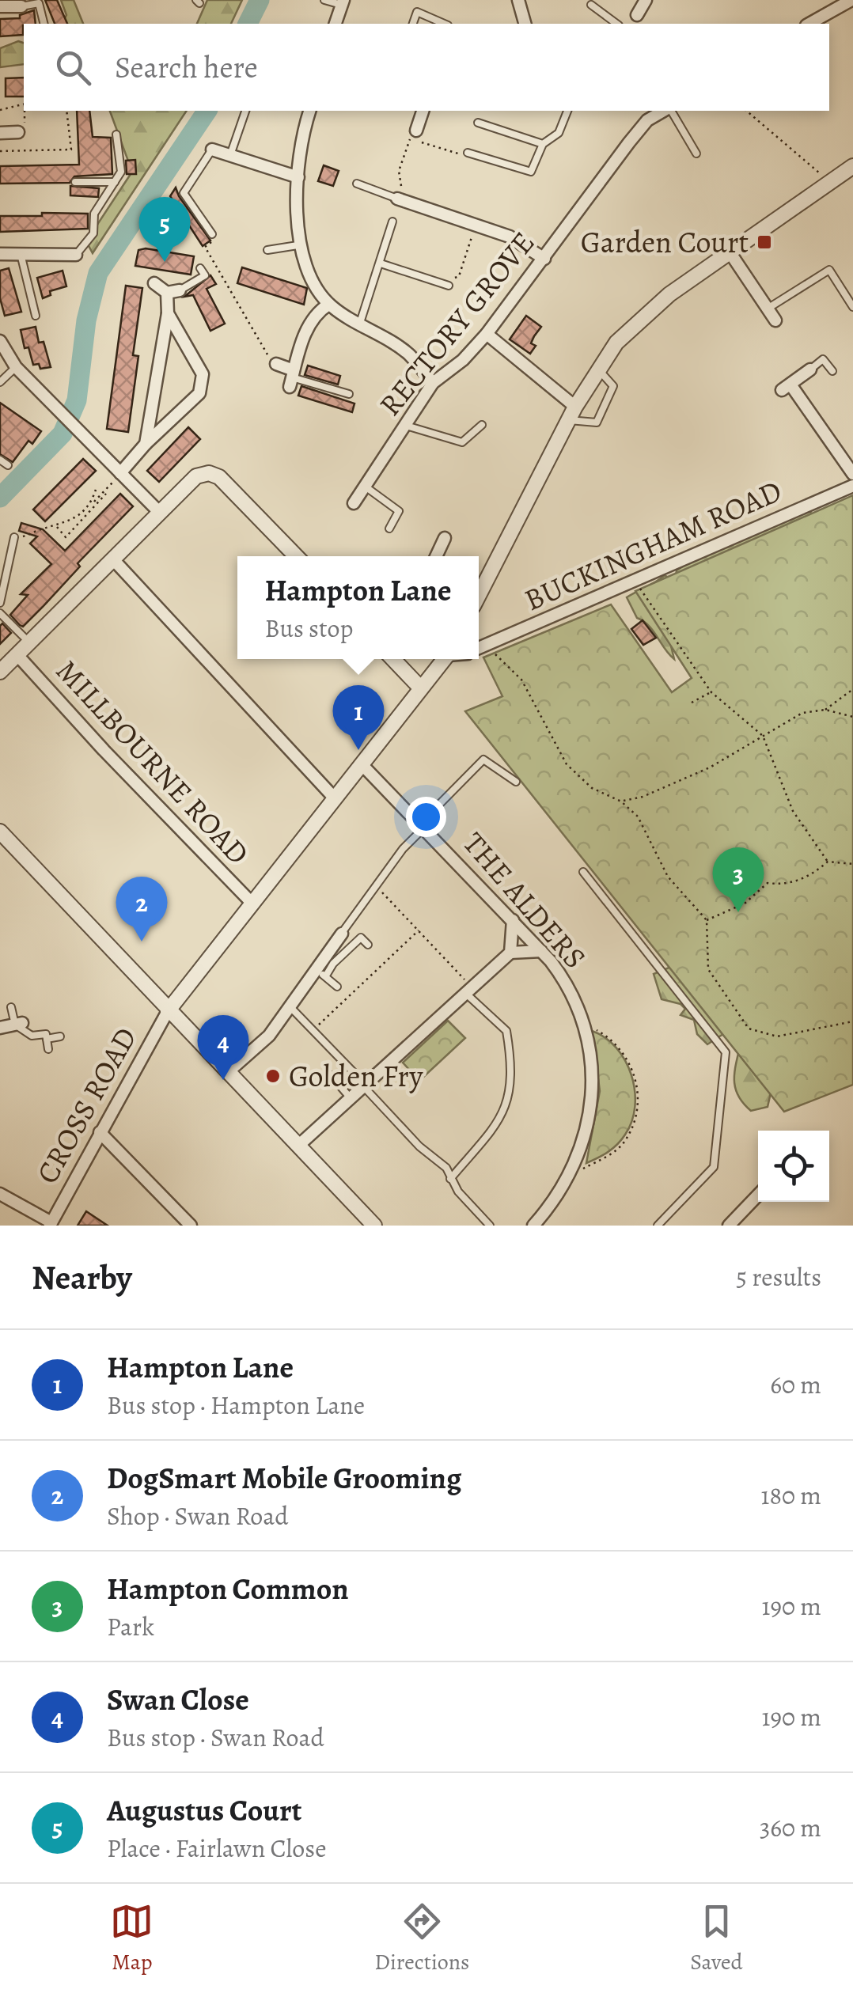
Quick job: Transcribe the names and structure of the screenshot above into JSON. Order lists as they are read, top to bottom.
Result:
{
  "streets": {
    "street": [
      "RECTORY GROVE",
      "BUCKINGHAM ROAD",
      "MILLBOURNE ROAD",
      "THE ALDERS",
      "CROSS ROAD"
    ]
  },
  "places": {
    "transit": ["Garden Court"],
    "other": ["Golden Fry"]
  },
  "page": {
    "search": "Search here",
    "pins": [
      "5",
      "1",
      "3",
      "2",
      "4"
    ],
    "popup": ["Hampton Lane", "Bus stop"],
    "heading": ["Nearby", "5 results"],
    "list": [
      {
        "mark": "1",
        "name": "Hampton Lane",
        "note": "Bus stop · Hampton Lane",
        "value": "60 m"
      },
      {
        "mark": "2",
        "name": "DogSmart Mobile Grooming",
        "note": "Shop · Swan Road",
        "value": "180 m"
      },
      {
        "mark": "3",
        "name": "Hampton Common",
        "note": "Park",
        "value": "190 m"
      },
      {
        "mark": "4",
        "name": "Swan Close",
        "note": "Bus stop · Swan Road",
        "value": "190 m"
      },
      {
        "mark": "5",
        "name": "Augustus Court",
        "note": "Place · Fairlawn Close",
        "value": "360 m"
      }
    ],
    "nav": ["Map", "Directions", "Saved"]
  }
}
